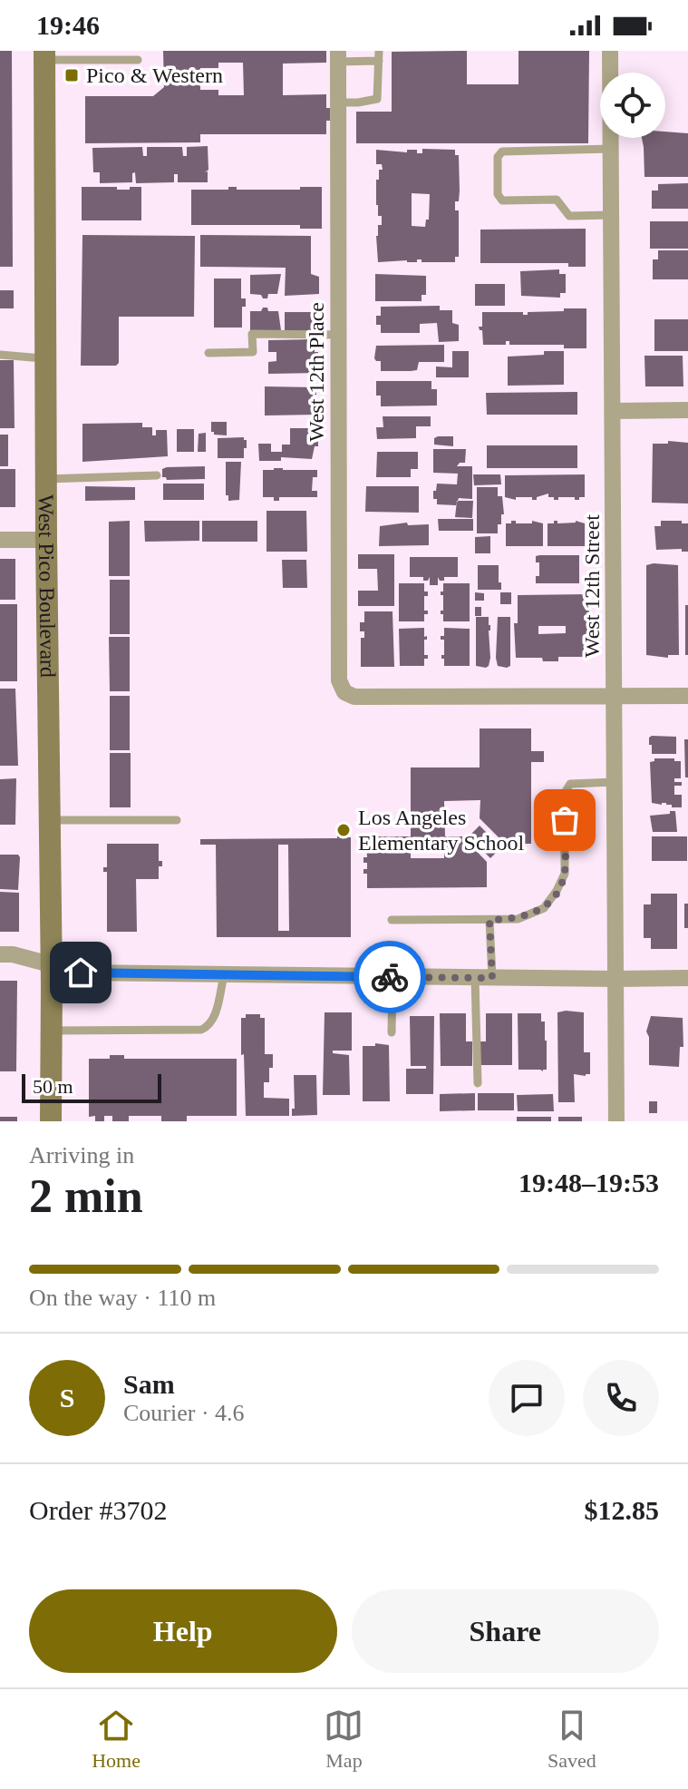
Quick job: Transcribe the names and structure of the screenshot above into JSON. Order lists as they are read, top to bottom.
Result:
{
  "streets": {
    "main road": ["West Pico Boulevard"],
    "street": ["West 12th Place", "West 12th Street"]
  },
  "crossings": [
    ["West 12th Place", "West 12th Street"]
  ],
  "places": {
    "transit": ["Pico & Western"],
    "other": ["Los Angeles Elementary School"]
  },
  "scale_bar": "50 m",
  "page": {
    "status": "19:46",
    "scale": "50 m",
    "heading": ["2 min", "Arriving in", "19:48–19:53"],
    "panel": [
      "Sam",
      "Courier · 4.6",
      "Order #3702",
      "$12.85"
    ],
    "bar": "On the way · 110 m",
    "round": "S",
    "buttons": ["Help", "Share"],
    "tabs": ["Home", "Map", "Saved"]
  }
}
